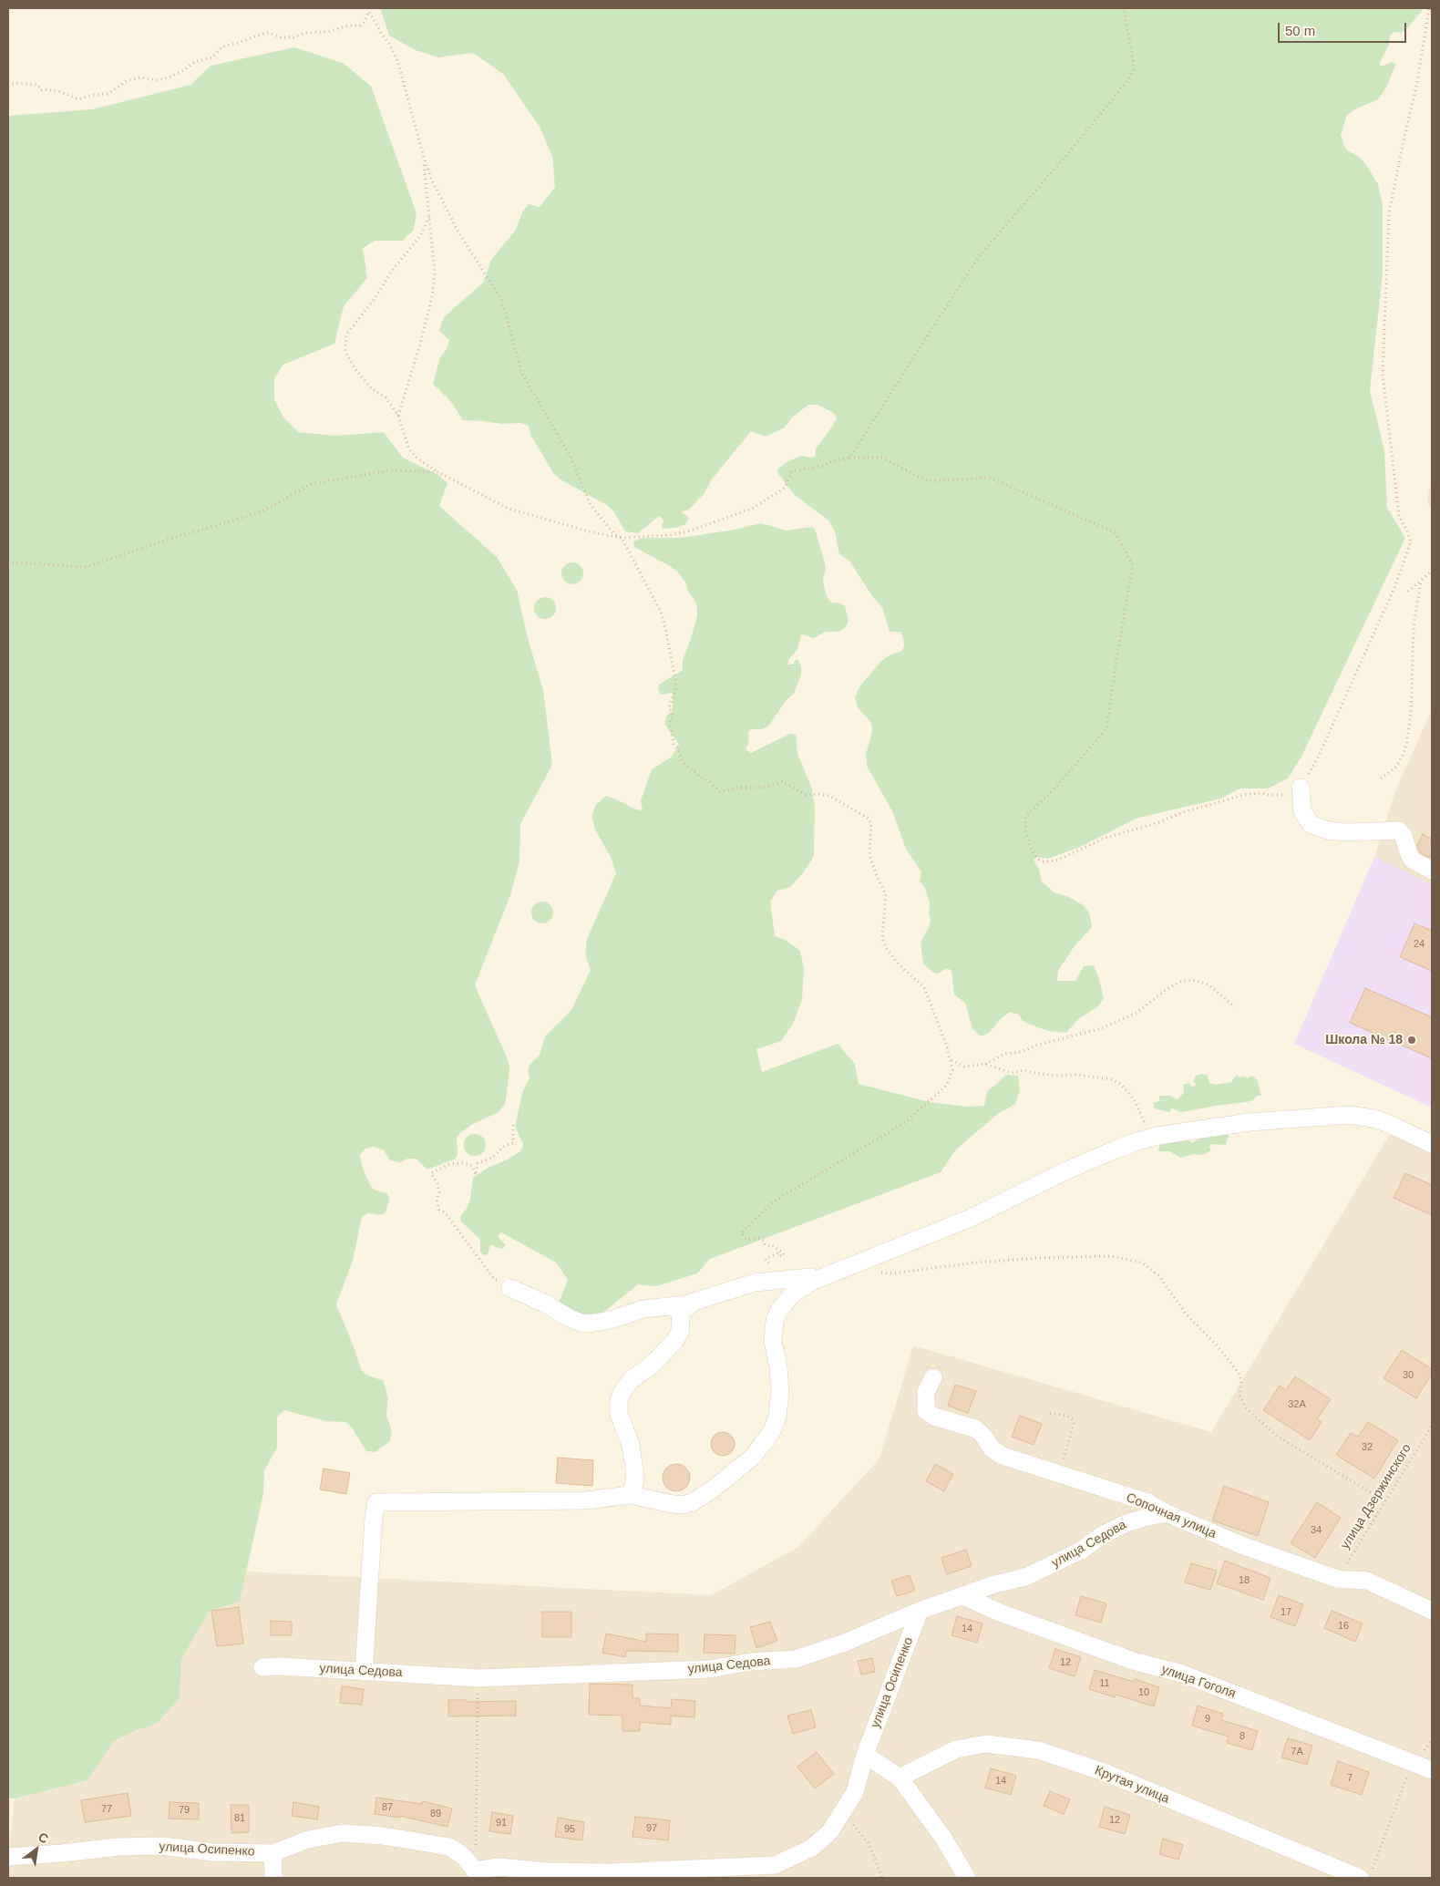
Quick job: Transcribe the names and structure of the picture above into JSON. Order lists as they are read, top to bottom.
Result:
{
  "streets": {
    "street": [
      "Сопочная улица",
      "улица Седова",
      "улица Гоголя",
      "улица Осипенко",
      "Крутая улица"
    ],
    "path": ["улица Дзержинского"]
  },
  "crossings": [
    ["улица Дзержинского", "Сопочная улица"],
    ["Сопочная улица", "улица Седова"],
    ["улица Седова", "улица Гоголя"],
    ["улица Седова", "улица Осипенко"]
  ],
  "places": ["Школа № 18"],
  "house_numbers": [
    "24",
    "30",
    "32А",
    "32",
    "34",
    "18",
    "17",
    "16",
    "14",
    "12",
    "11",
    "10",
    "9",
    "8",
    "7А",
    "7",
    "14",
    "87",
    "77",
    "79",
    "89",
    "81",
    "12",
    "91",
    "97",
    "95"
  ],
  "scale_bar": "50 m",
  "north": "top right"
}
